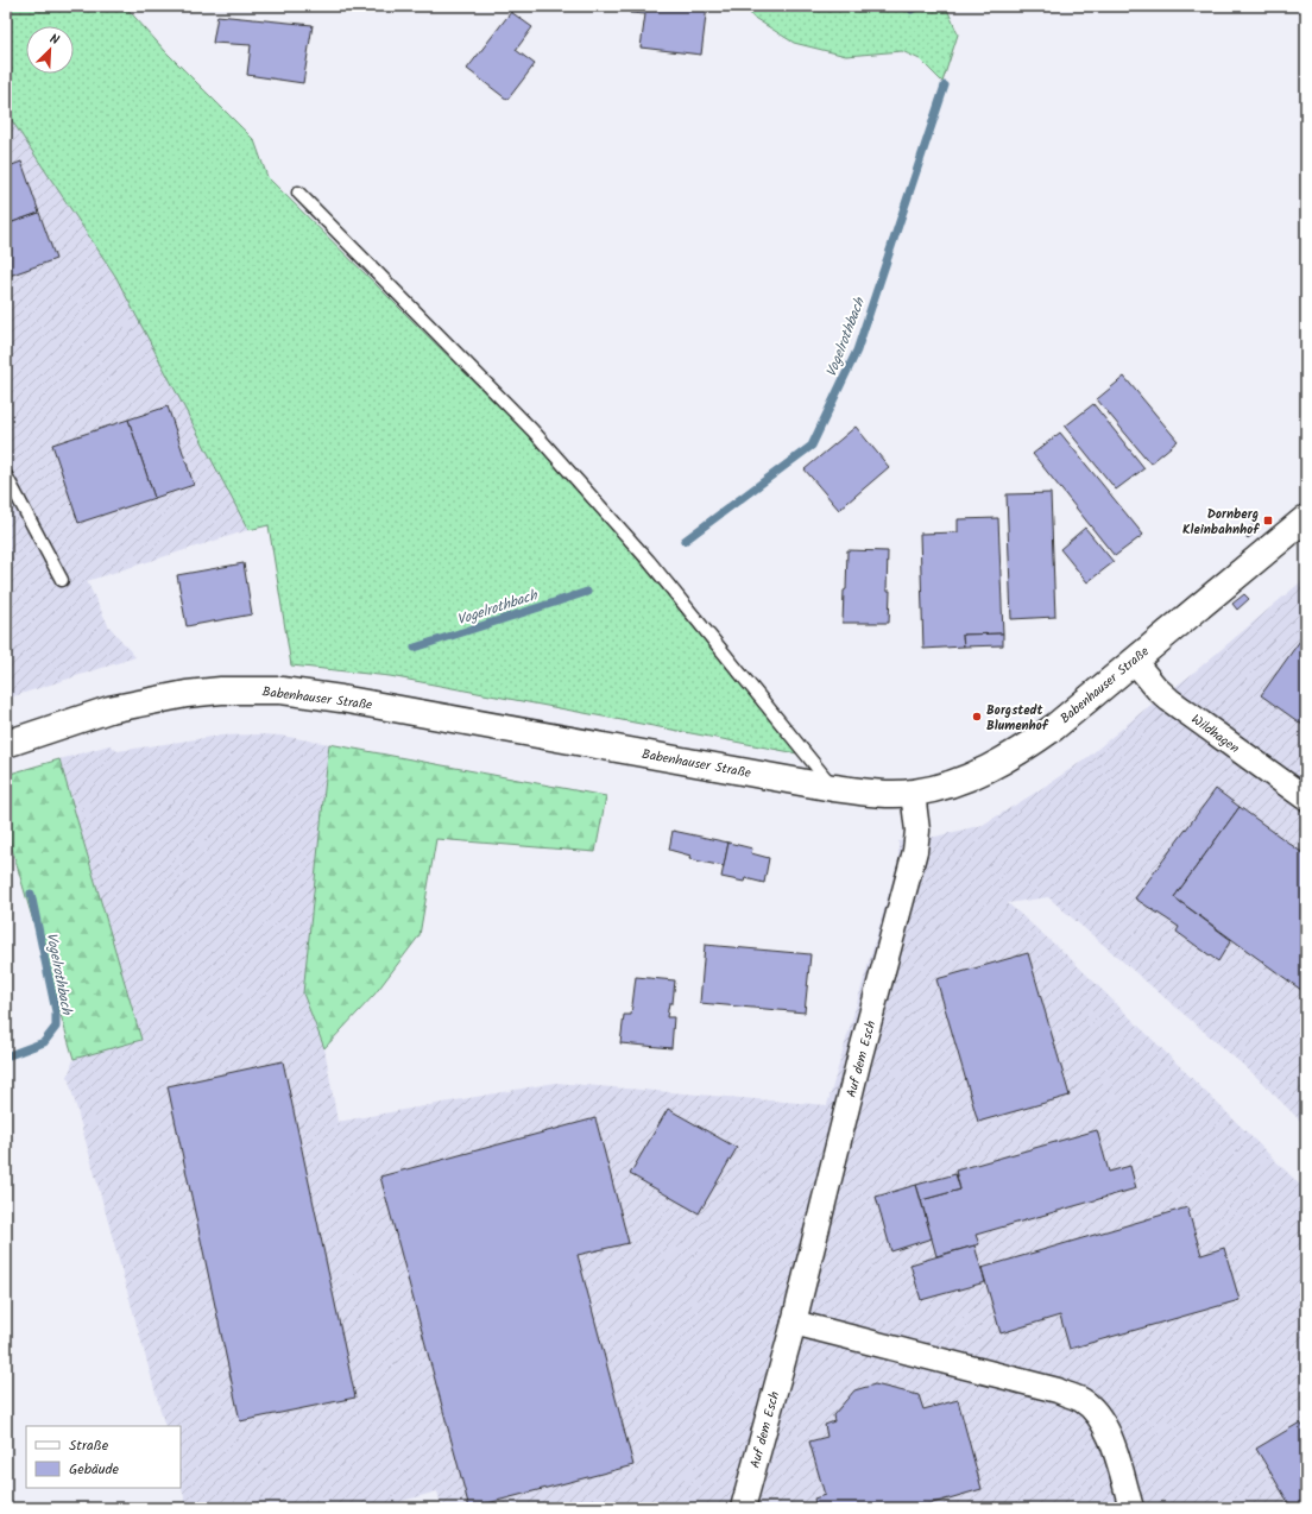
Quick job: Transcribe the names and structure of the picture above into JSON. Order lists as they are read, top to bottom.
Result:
{
  "streets": {
    "main road": ["Babenhauser Straße"],
    "street": ["Wildhagen", "Auf dem Esch"]
  },
  "crossings": [
    ["Babenhauser Straße", "Wildhagen"],
    ["Babenhauser Straße", "Auf dem Esch"]
  ],
  "water": ["Vogelrothbach"],
  "places": {
    "transit": ["Dornberg Kleinbahnhof"],
    "other": ["Borgstedt Blumenhof"]
  },
  "legend": ["Straße", "Gebäude"],
  "north": "top right"
}
